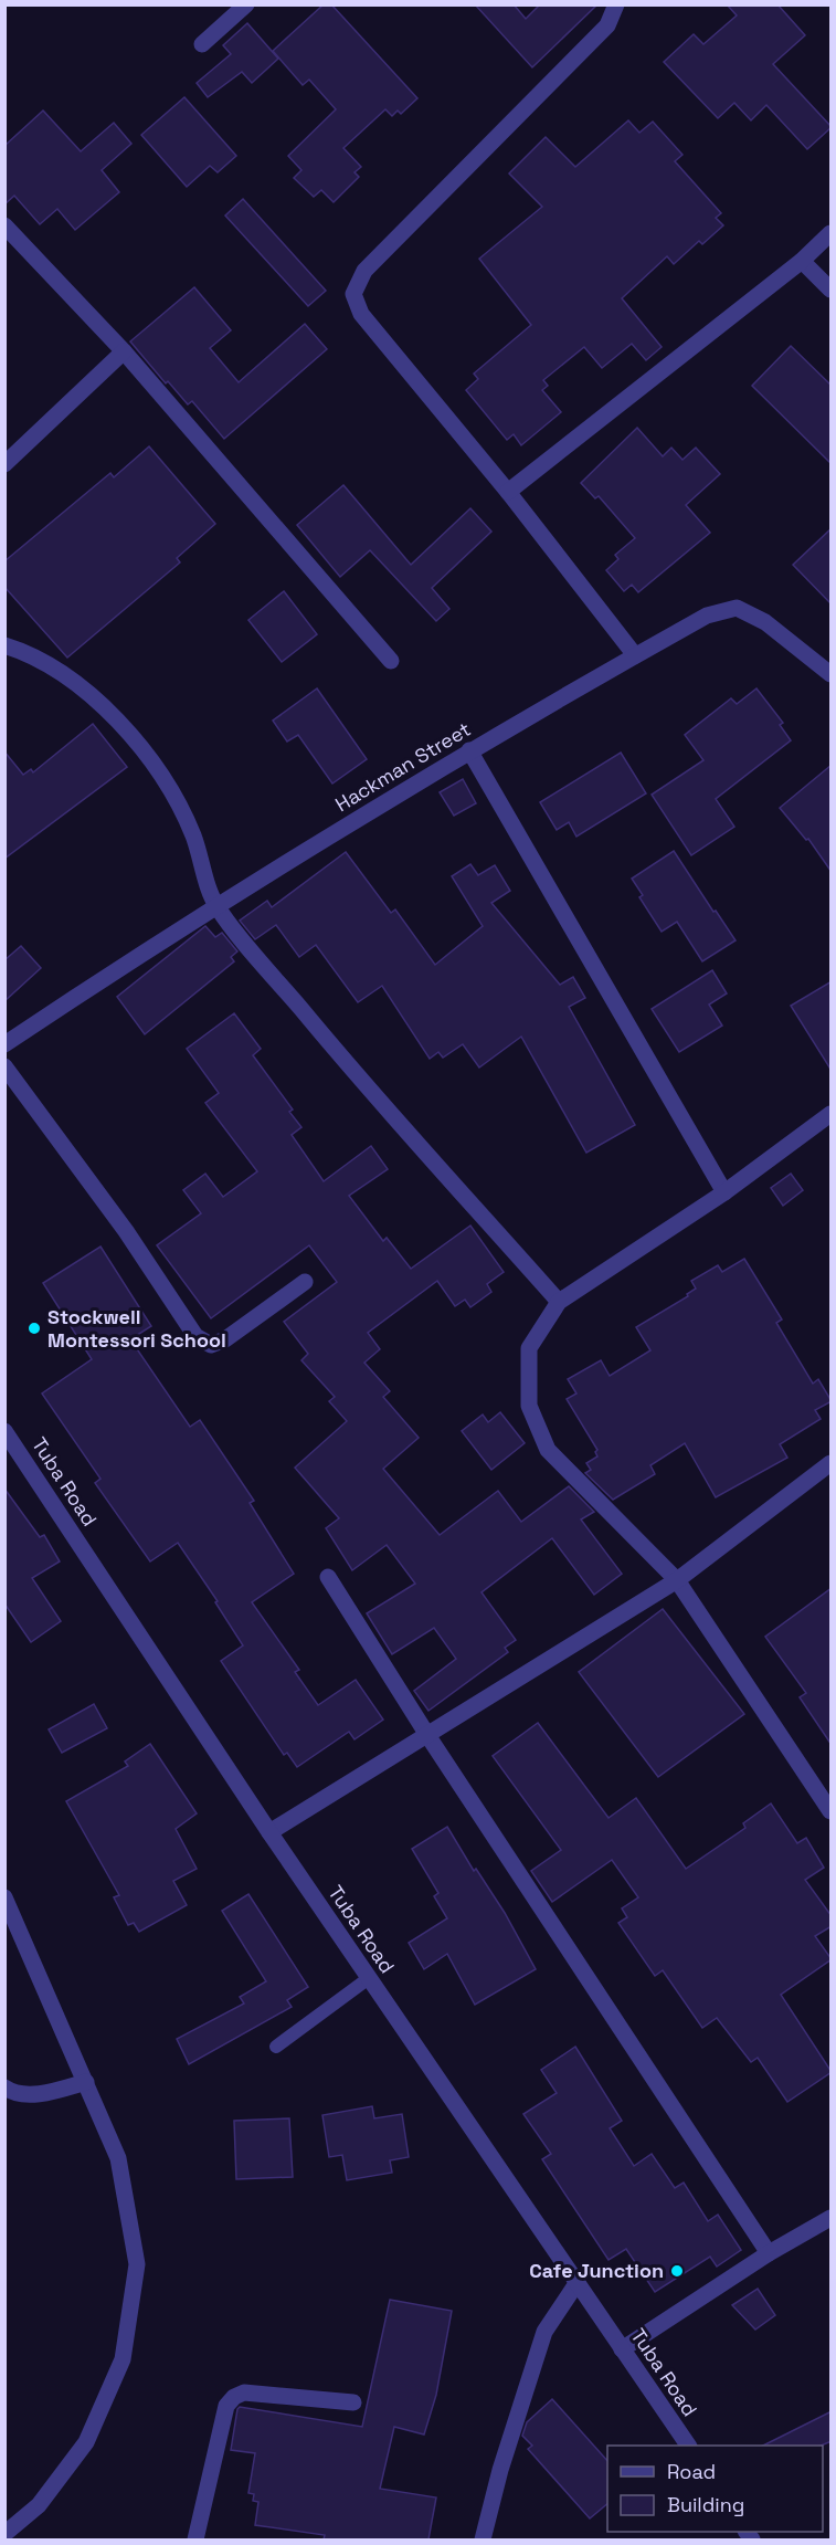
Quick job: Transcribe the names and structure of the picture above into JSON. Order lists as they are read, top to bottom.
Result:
{
  "streets": {
    "street": ["Hackman Street", "Tuba Road"]
  },
  "places": ["Stockwell Montessori School", "Cafe Junction"],
  "legend": ["Road", "Building"]
}
